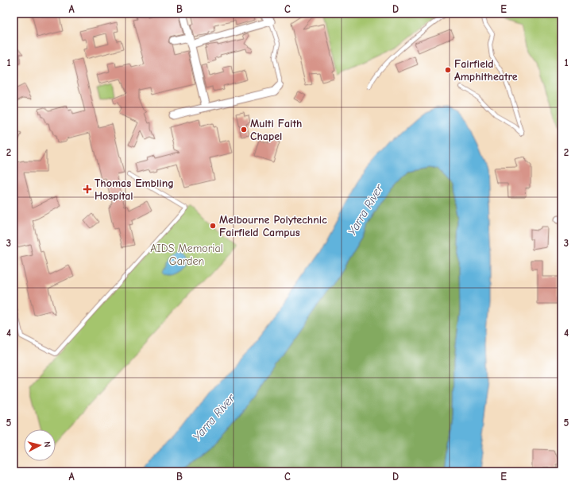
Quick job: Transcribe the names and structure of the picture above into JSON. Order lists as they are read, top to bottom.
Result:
{
  "water": ["Yarra River"],
  "parks": ["AIDS Memorial Garden"],
  "places": {
    "other": ["Fairfield Amphitheatre", "Multi Faith Chapel", "Melbourne Polytechnic Fairfield Campus"],
    "health": ["Thomas Embling Hospital"]
  },
  "north": "right",
  "grid": {
    "columns": [
      "A",
      "B",
      "C",
      "D",
      "E"
    ],
    "rows": [
      "1",
      "2",
      "3",
      "4",
      "5"
    ]
  }
}
